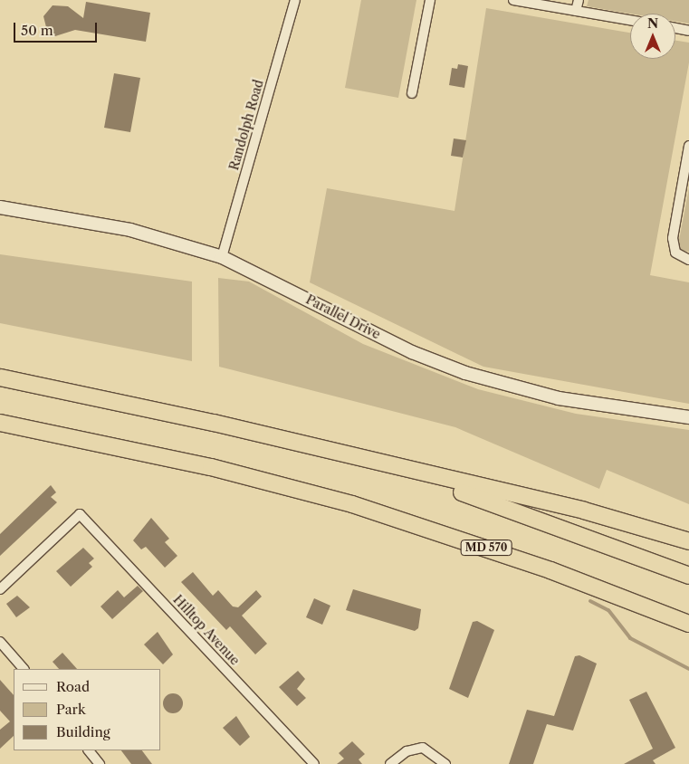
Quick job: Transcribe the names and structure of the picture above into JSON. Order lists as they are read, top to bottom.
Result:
{
  "streets": {
    "highway": ["MD 570"],
    "street": ["Randolph Road", "Parallel Drive", "Hilltop Avenue"]
  },
  "crossings": [
    ["Randolph Road", "Parallel Drive"]
  ],
  "legend": ["Road", "Park", "Building"],
  "scale_bar": "50 m",
  "north": "top"
}
